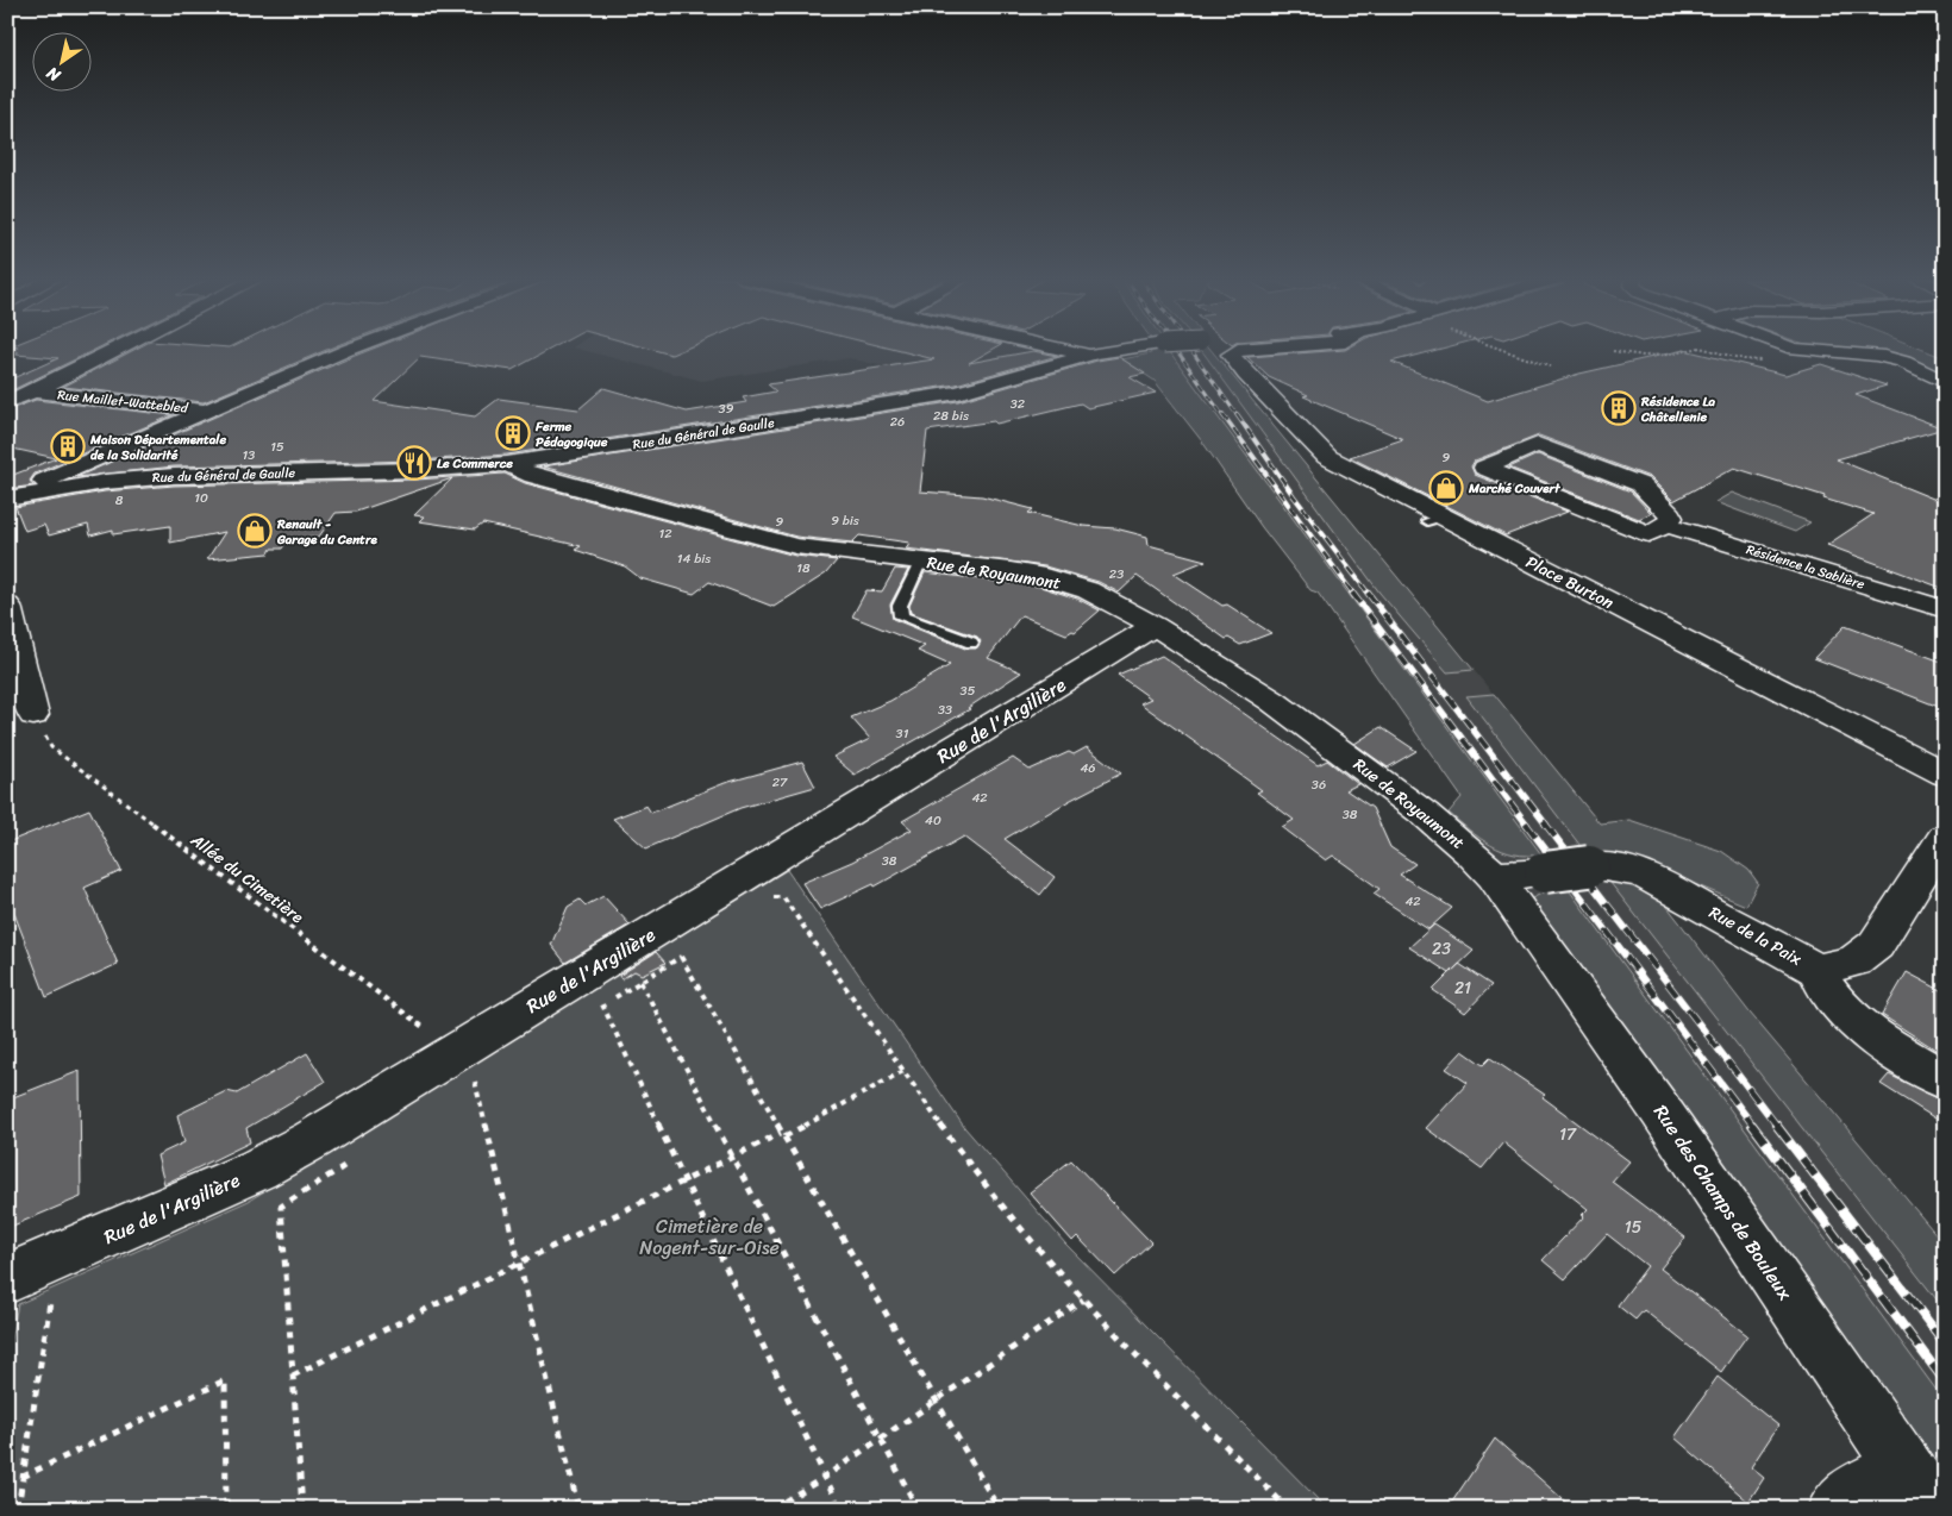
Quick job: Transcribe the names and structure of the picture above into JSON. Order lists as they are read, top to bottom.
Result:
{
  "streets": {
    "street": [
      "Rue Maillet-Wattebled",
      "Rue du Général de Gaulle",
      "Résidence la Sablière",
      "Rue de Royaumont",
      "Place Burton",
      "Rue de l'Argilière",
      "Rue de la Paix",
      "Rue des Champs de Bouleux"
    ],
    "path": ["Allée du Cimetière"]
  },
  "crossings": [
    ["Rue du Général de Gaulle", "Rue de Royaumont"],
    ["Rue du Général de Gaulle", "Place Burton"],
    ["Rue de Royaumont", "Rue de l'Argilière"],
    ["Rue de Royaumont", "Rue de la Paix"],
    ["Rue de Royaumont", "Rue des Champs de Bouleux"],
    ["Rue de l'Argilière", "Allée du Cimetière"],
    ["Rue de la Paix", "Rue des Champs de Bouleux"]
  ],
  "parks": ["Cimetière de Nogent-sur-Oise"],
  "places": {
    "building": ["Résidence La Châtellenie", "Ferme Pédagogique", "Maison Départementale de la Solidarité"],
    "restaurant": ["Le Commerce"],
    "shop": ["Marché Couvert", "Renault - Garage du Centre"]
  },
  "house_numbers": [
    "32",
    "39",
    "28 bis",
    "26",
    "15",
    "13",
    "9",
    "10",
    "8",
    "9 bis",
    "9",
    "12",
    "14 bis",
    "18",
    "23",
    "35",
    "33",
    "31",
    "46",
    "27",
    "36",
    "42",
    "38",
    "40",
    "38",
    "42",
    "23",
    "21",
    "17",
    "15"
  ],
  "north": "bottom left"
}
